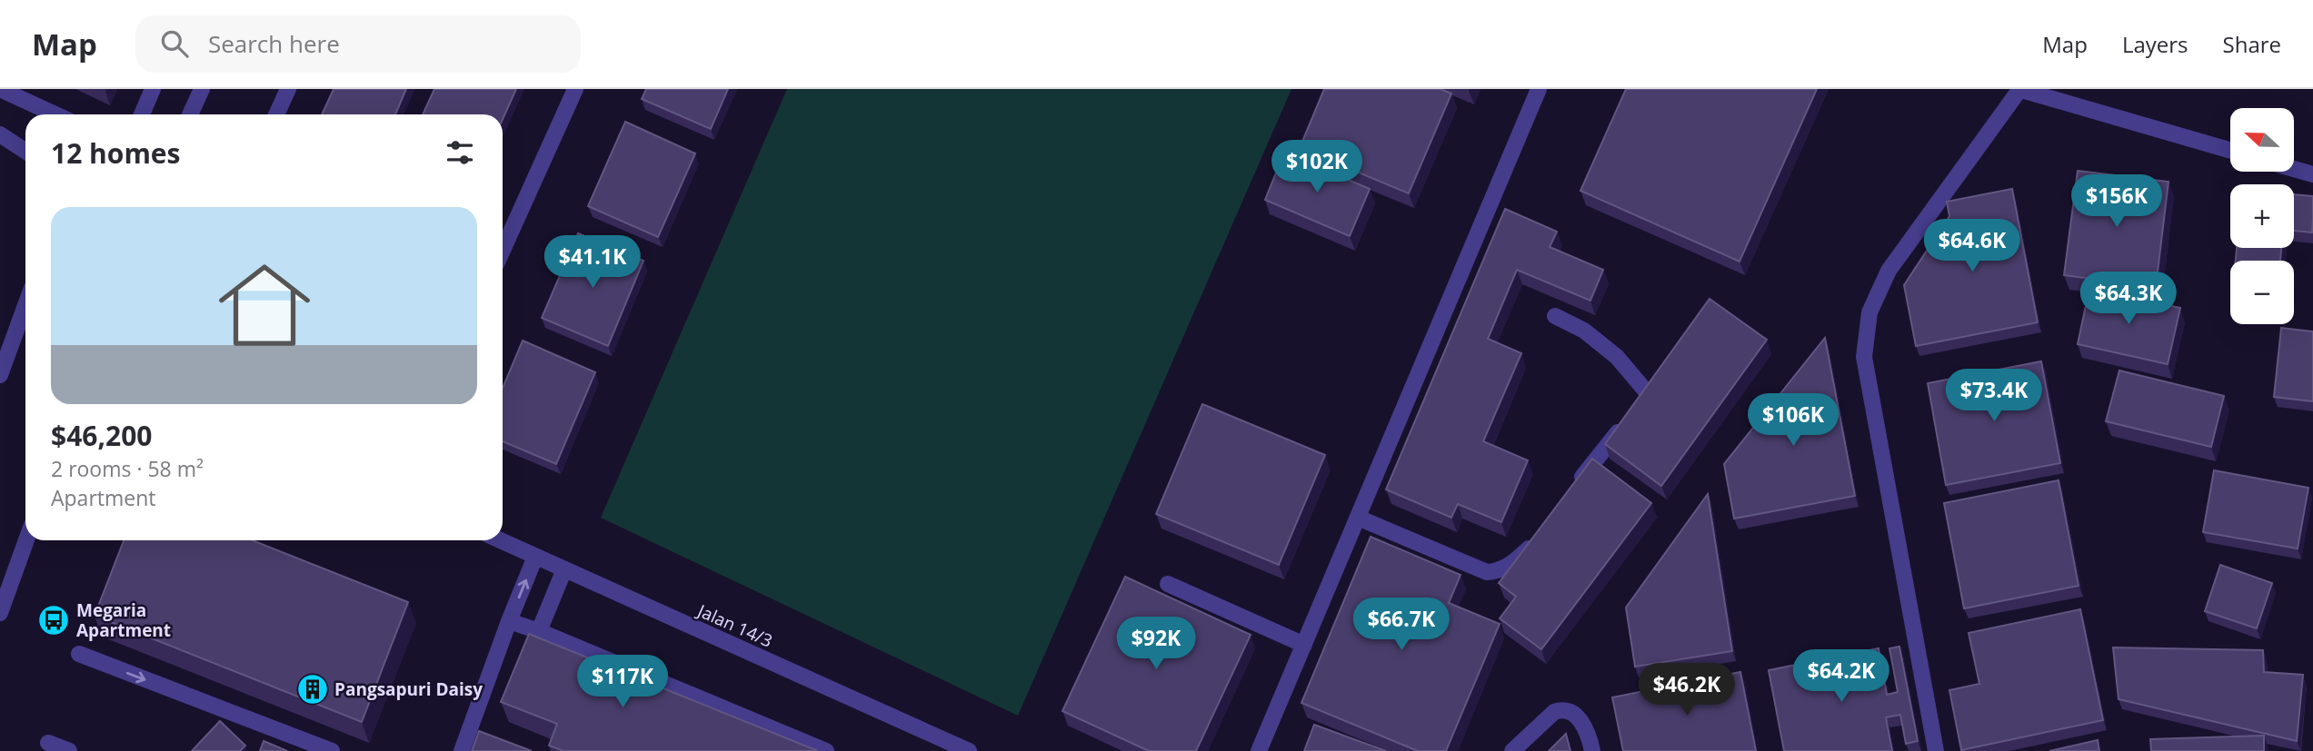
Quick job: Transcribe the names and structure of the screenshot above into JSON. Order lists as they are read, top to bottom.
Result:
{
  "streets": {
    "street": ["Jalan 14/3"]
  },
  "places": {
    "bus stop": ["Megaria Apartment"],
    "building": ["Pangsapuri Daisy"]
  },
  "north": "left",
  "page": {
    "header": "Map",
    "search": "Search here",
    "nav": ["Map", "Layers", "Share"],
    "map_buttons": ["+", "−"],
    "heading": "12 homes",
    "price": [
      "$102K",
      "$156K",
      "$64.6K",
      "$41.1K",
      "$64.3K",
      "$73.4K",
      "$106K",
      "$66.7K",
      "$92K",
      "$64.2K",
      "$117K",
      "$46.2K"
    ],
    "list": [
      {
        "name": "$46,200",
        "note": "2 rooms · 58 m² · Apartment"
      }
    ]
  }
}
